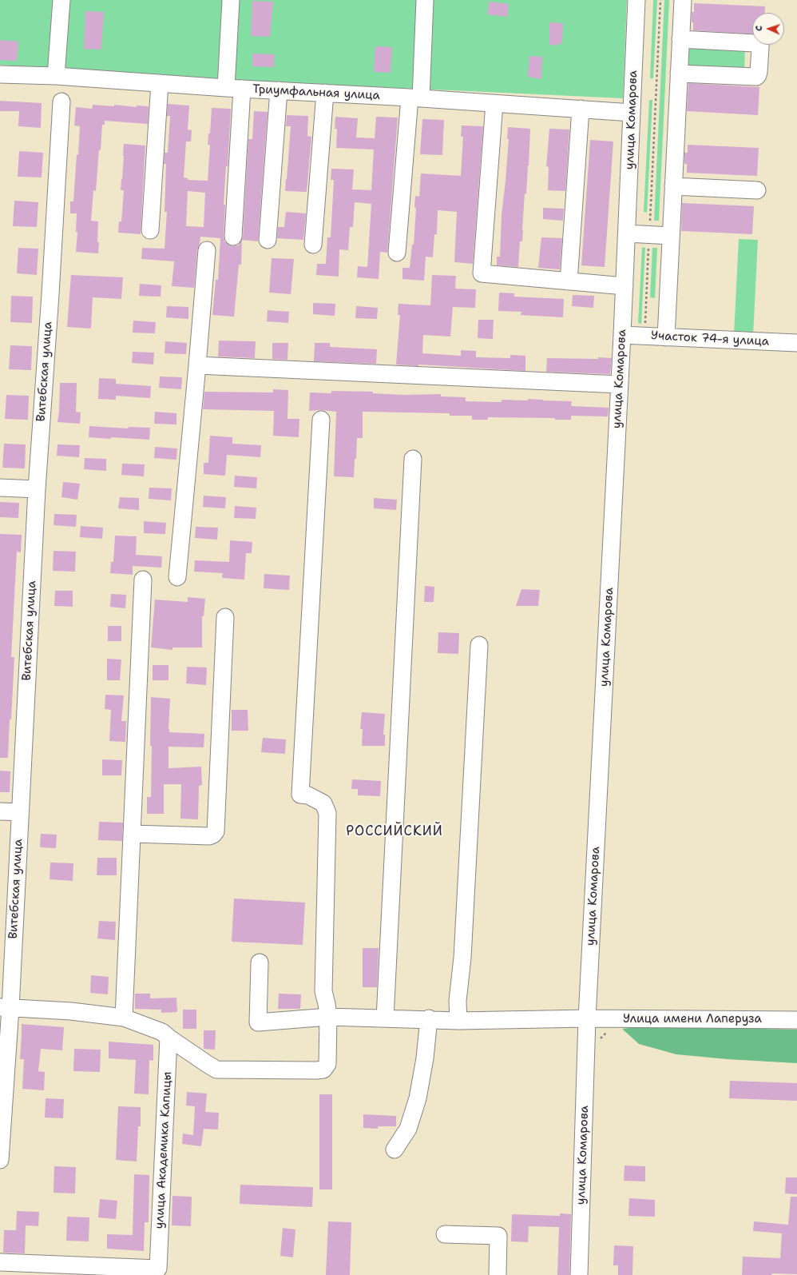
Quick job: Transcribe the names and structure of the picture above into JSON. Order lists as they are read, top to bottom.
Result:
{
  "streets": {
    "street": [
      "Триумфальная улица",
      "улица Комарова",
      "Участок 74-я улица",
      "Витебская улица",
      "Улица имени Лаперуза",
      "улица Академика Капицы"
    ]
  },
  "crossings": [
    ["Триумфальная улица", "улица Комарова"],
    ["улица Комарова", "Участок 74-я улица"],
    ["улица Комарова", "Улица имени Лаперуза"]
  ],
  "districts": ["РОССИЙСКИЙ"],
  "north": "left"
}
